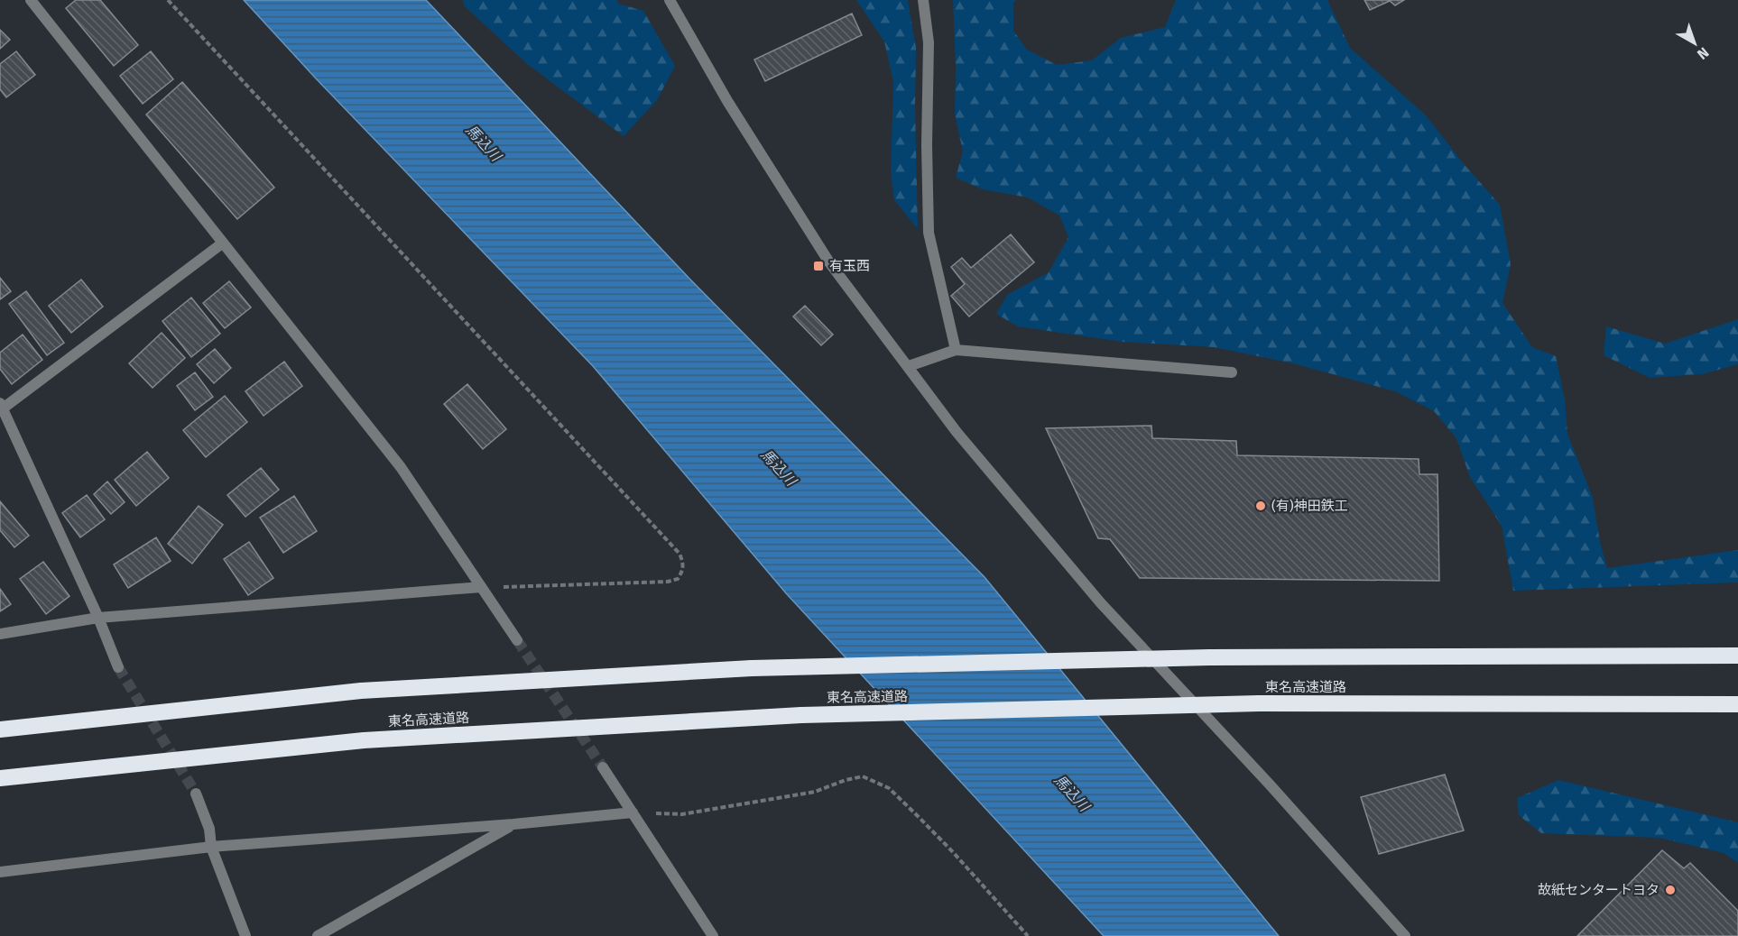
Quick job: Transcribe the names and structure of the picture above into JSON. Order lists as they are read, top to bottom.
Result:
{
  "streets": {
    "highway": ["東名高速道路"]
  },
  "water": ["馬込川"],
  "places": {
    "transit": ["有玉西"],
    "other": ["(有)神田鉄工", "故紙センタートヨタ"]
  },
  "north": "bottom right"
}
